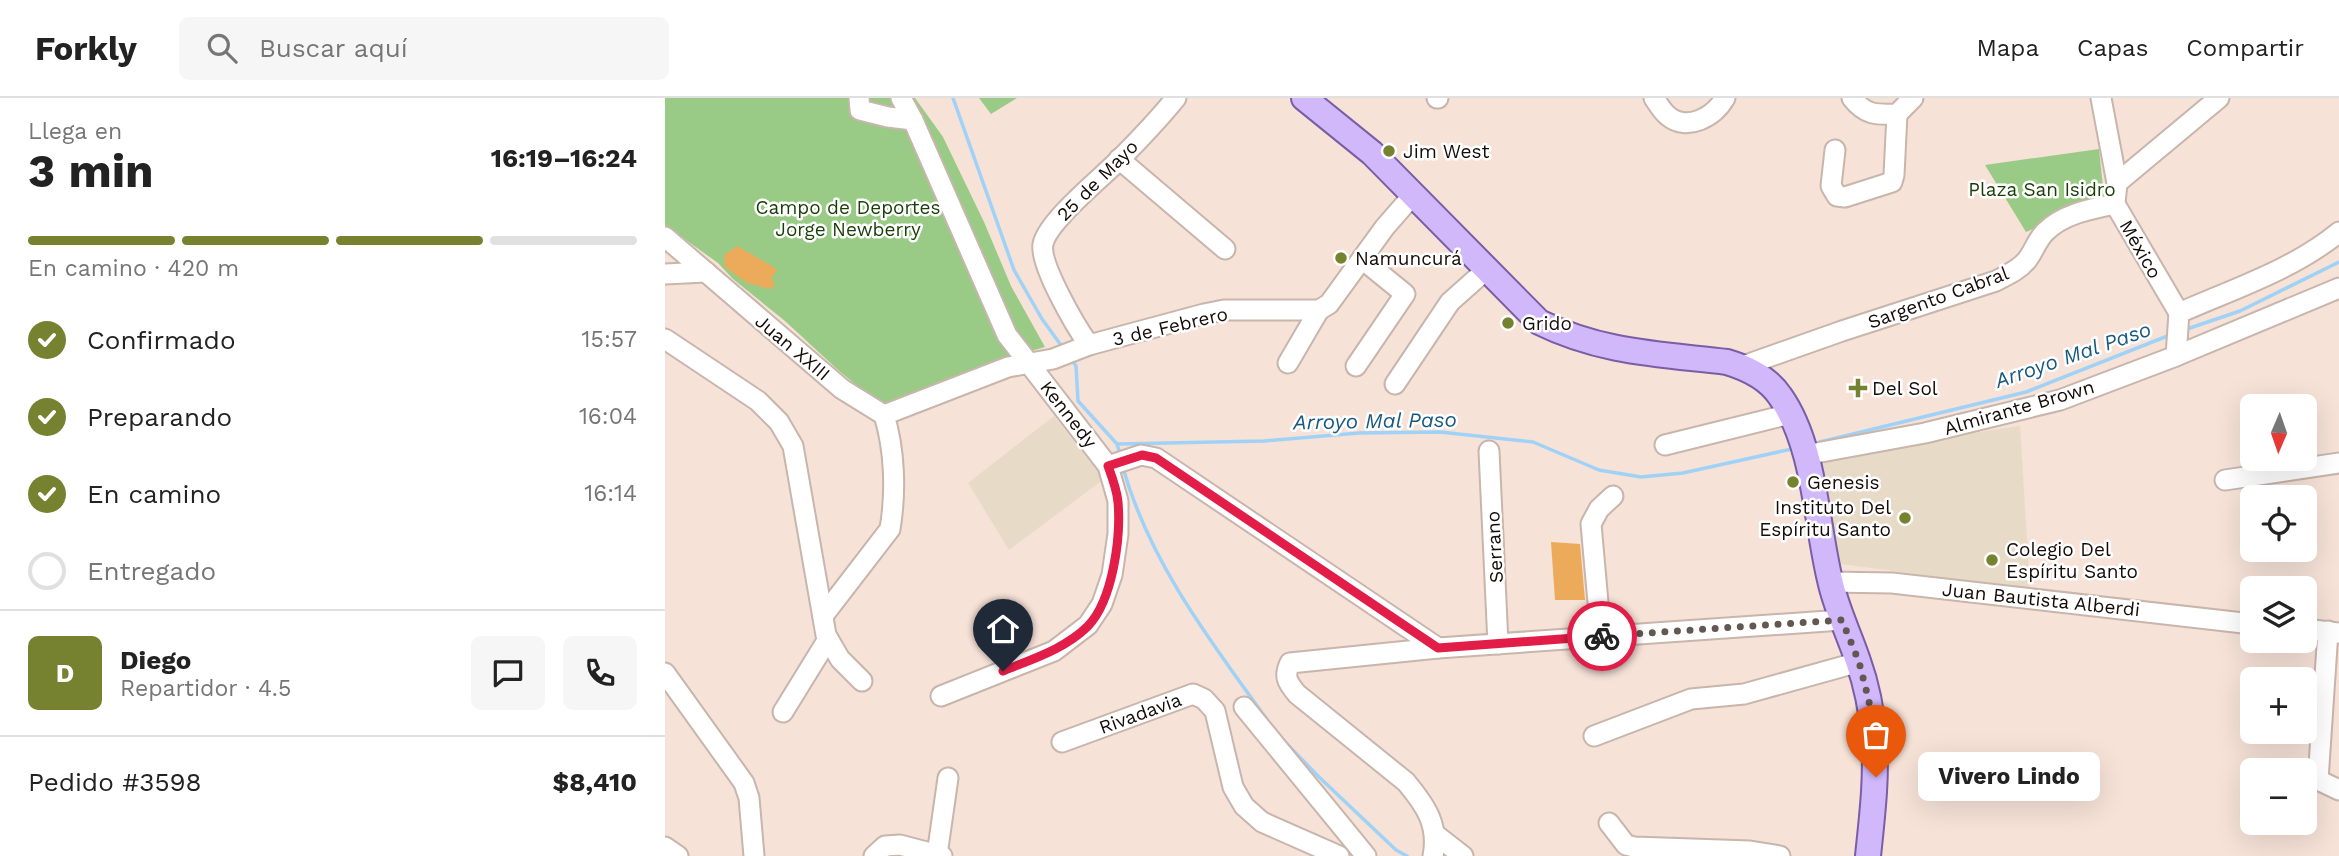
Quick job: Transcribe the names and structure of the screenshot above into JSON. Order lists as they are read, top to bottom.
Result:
{
  "streets": {
    "street": [
      "25 de Mayo",
      "México",
      "Sargento Cabral",
      "3 de Febrero",
      "Juan XXIII",
      "Almirante Brown",
      "Kennedy",
      "Serrano",
      "Juan Bautista Alberdi",
      "Rivadavia"
    ]
  },
  "crossings": [
    ["25 de Mayo", "3 de Febrero"],
    ["México", "Sargento Cabral"],
    ["México", "Almirante Brown"],
    ["3 de Febrero", "Juan XXIII"],
    ["3 de Febrero", "Kennedy"]
  ],
  "water": ["Arroyo Mal Paso"],
  "parks": ["Plaza San Isidro", "Campo de Deportes Jorge Newberry"],
  "places": {
    "other": [
      "Jim West",
      "Namuncurá",
      "Grido",
      "Genesis",
      "Instituto Del Espíritu Santo",
      "Colegio Del Espíritu Santo",
      "Vivero Lindo"
    ],
    "health": ["Del Sol"]
  },
  "north": "bottom",
  "page": {
    "header": "Forkly",
    "search": "Buscar aquí",
    "nav": ["Mapa", "Capas", "Compartir"],
    "heading": ["3 min", "Llega en", "16:19–16:24"],
    "panel": [
      "Diego",
      "Repartidor · 4.5",
      "Pedido #3598",
      "$8,410"
    ],
    "bar": "En camino · 420 m",
    "list": [
      ["Confirmado", "15:57"],
      ["Preparando", "16:04"],
      ["En camino", "16:14"],
      "Entregado"
    ],
    "map_buttons": ["+", "−"],
    "round": "D",
    "bubble": "Vivero Lindo"
  }
}
